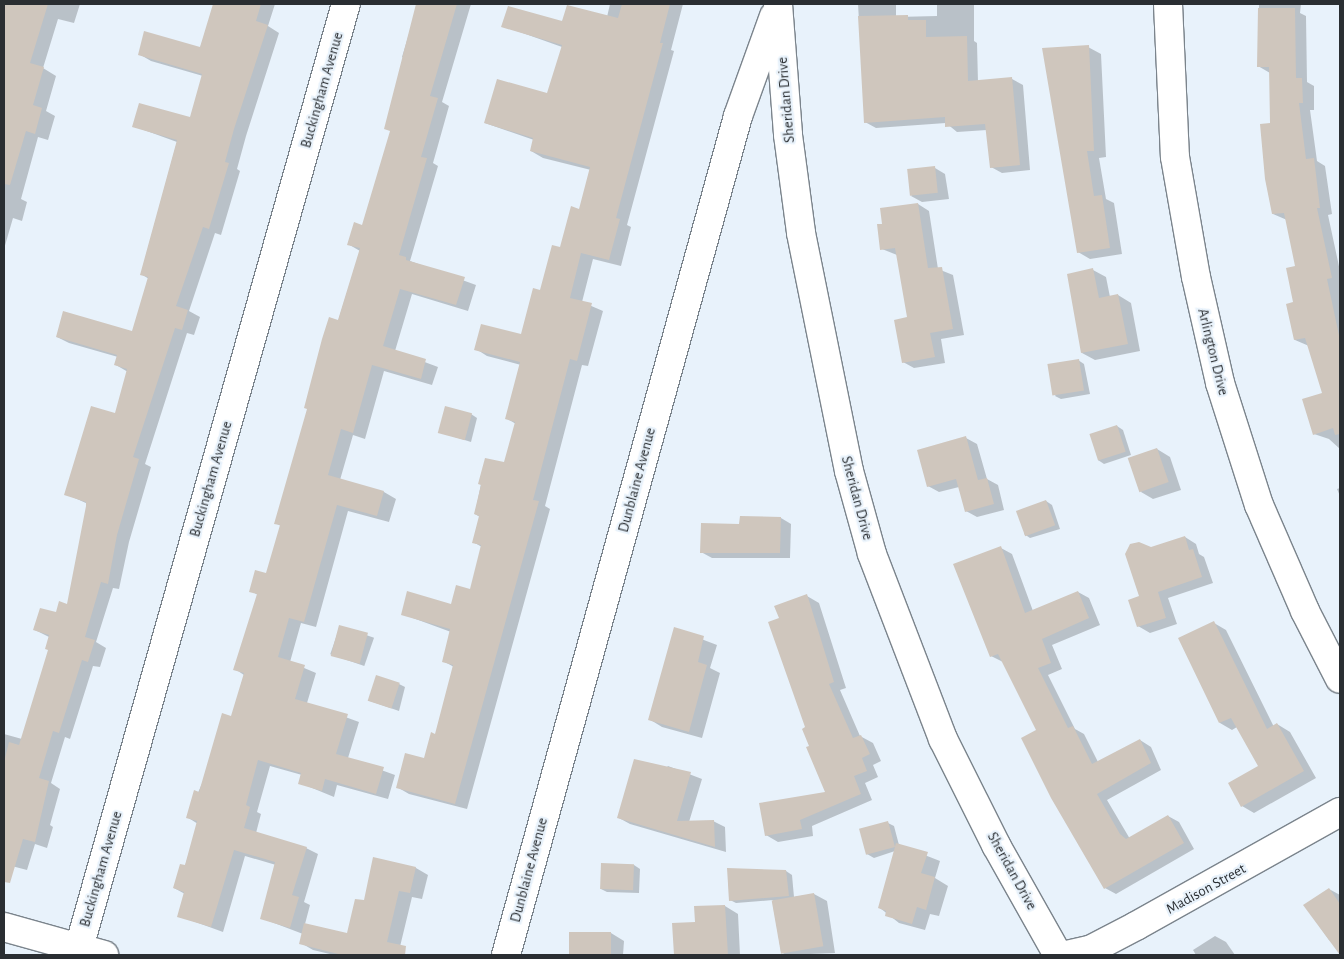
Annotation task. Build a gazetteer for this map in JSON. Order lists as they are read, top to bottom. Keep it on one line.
{"streets":{"street":["Buckingham Avenue","Sheridan Drive","Arlington Drive","Dunblaine Avenue","Madison Street"]},"crossings":[["Sheridan Drive","Dunblaine Avenue"]]}
